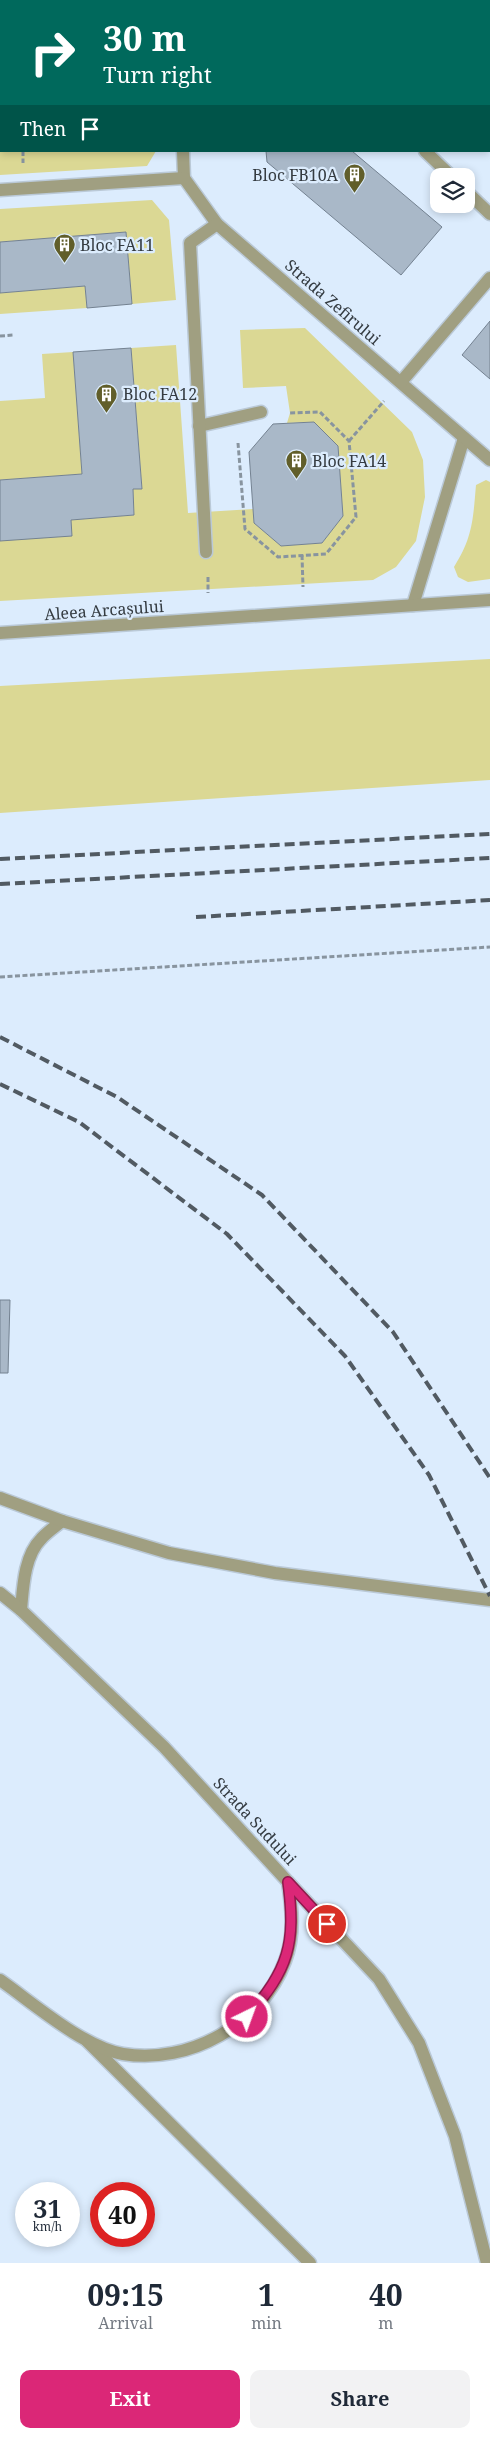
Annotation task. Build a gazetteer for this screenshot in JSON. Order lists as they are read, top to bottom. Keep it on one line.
{"streets":{"street":["Strada Zefirului","Aleea Arcașului","Strada Sudului"]},"places":{"building":["Bloc FB10A","Bloc FA11","Bloc FA12","Bloc FA14"]},"page":{"turn":["30 m","Turn right"],"then":"Then","speed":"31 km/h","limit":"40","eta":["09:15","Arrival","1","min","40","m"],"buttons":["Exit","Share"]}}
